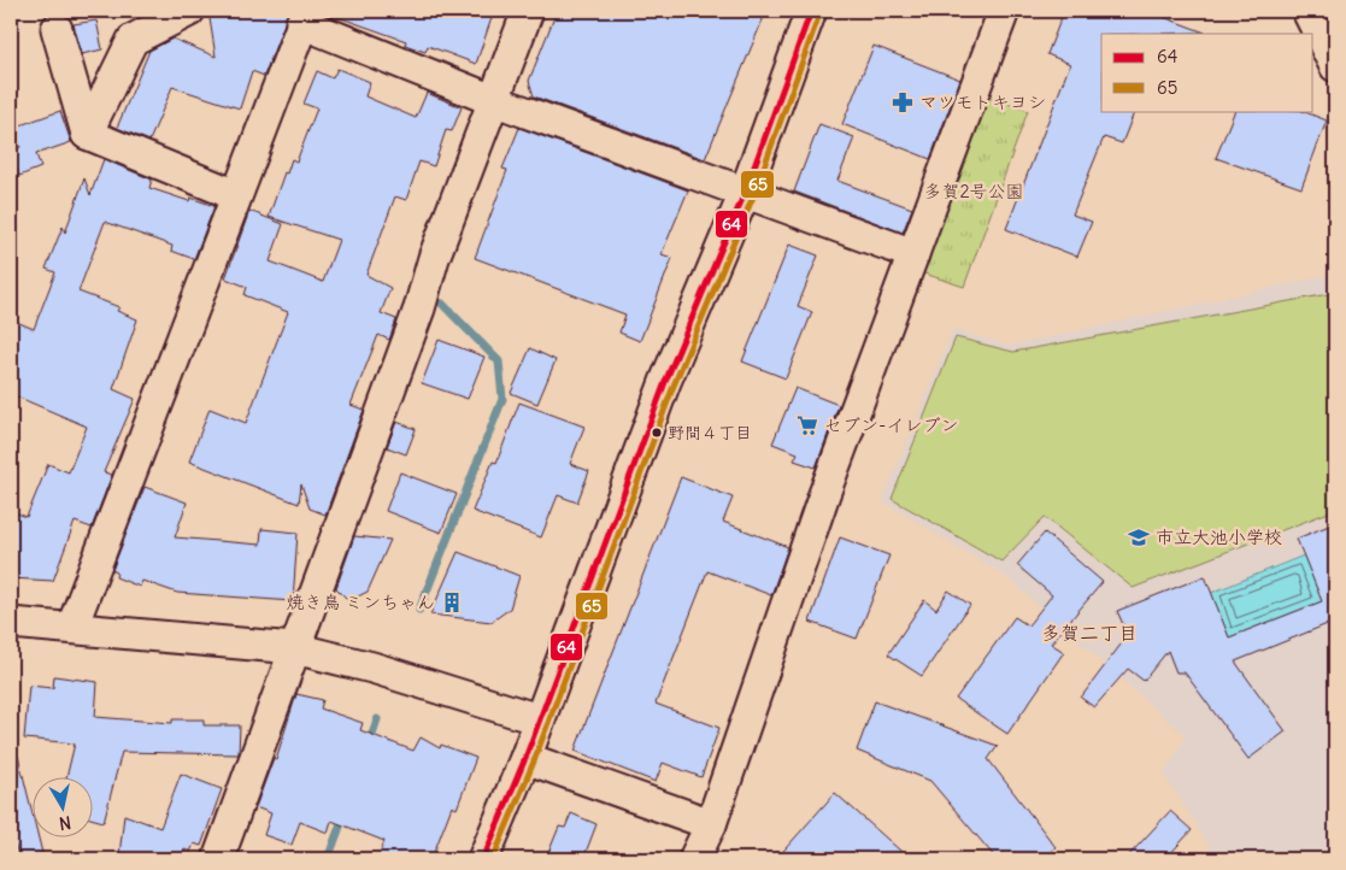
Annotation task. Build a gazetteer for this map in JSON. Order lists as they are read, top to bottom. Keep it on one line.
{"districts":["多賀二丁目"],"parks":["多賀2号公園"],"places":{"pharmacy":["マツモトキヨシ"],"supermarket":["セブン-イレブン"],"other":["野間４丁目"],"school or university":["市立大池小学校"],"building":["焼き鳥 ミンちゃん"]},"lines":["transit line 64","transit line 65"],"legend":["64","65"],"north":"bottom"}
